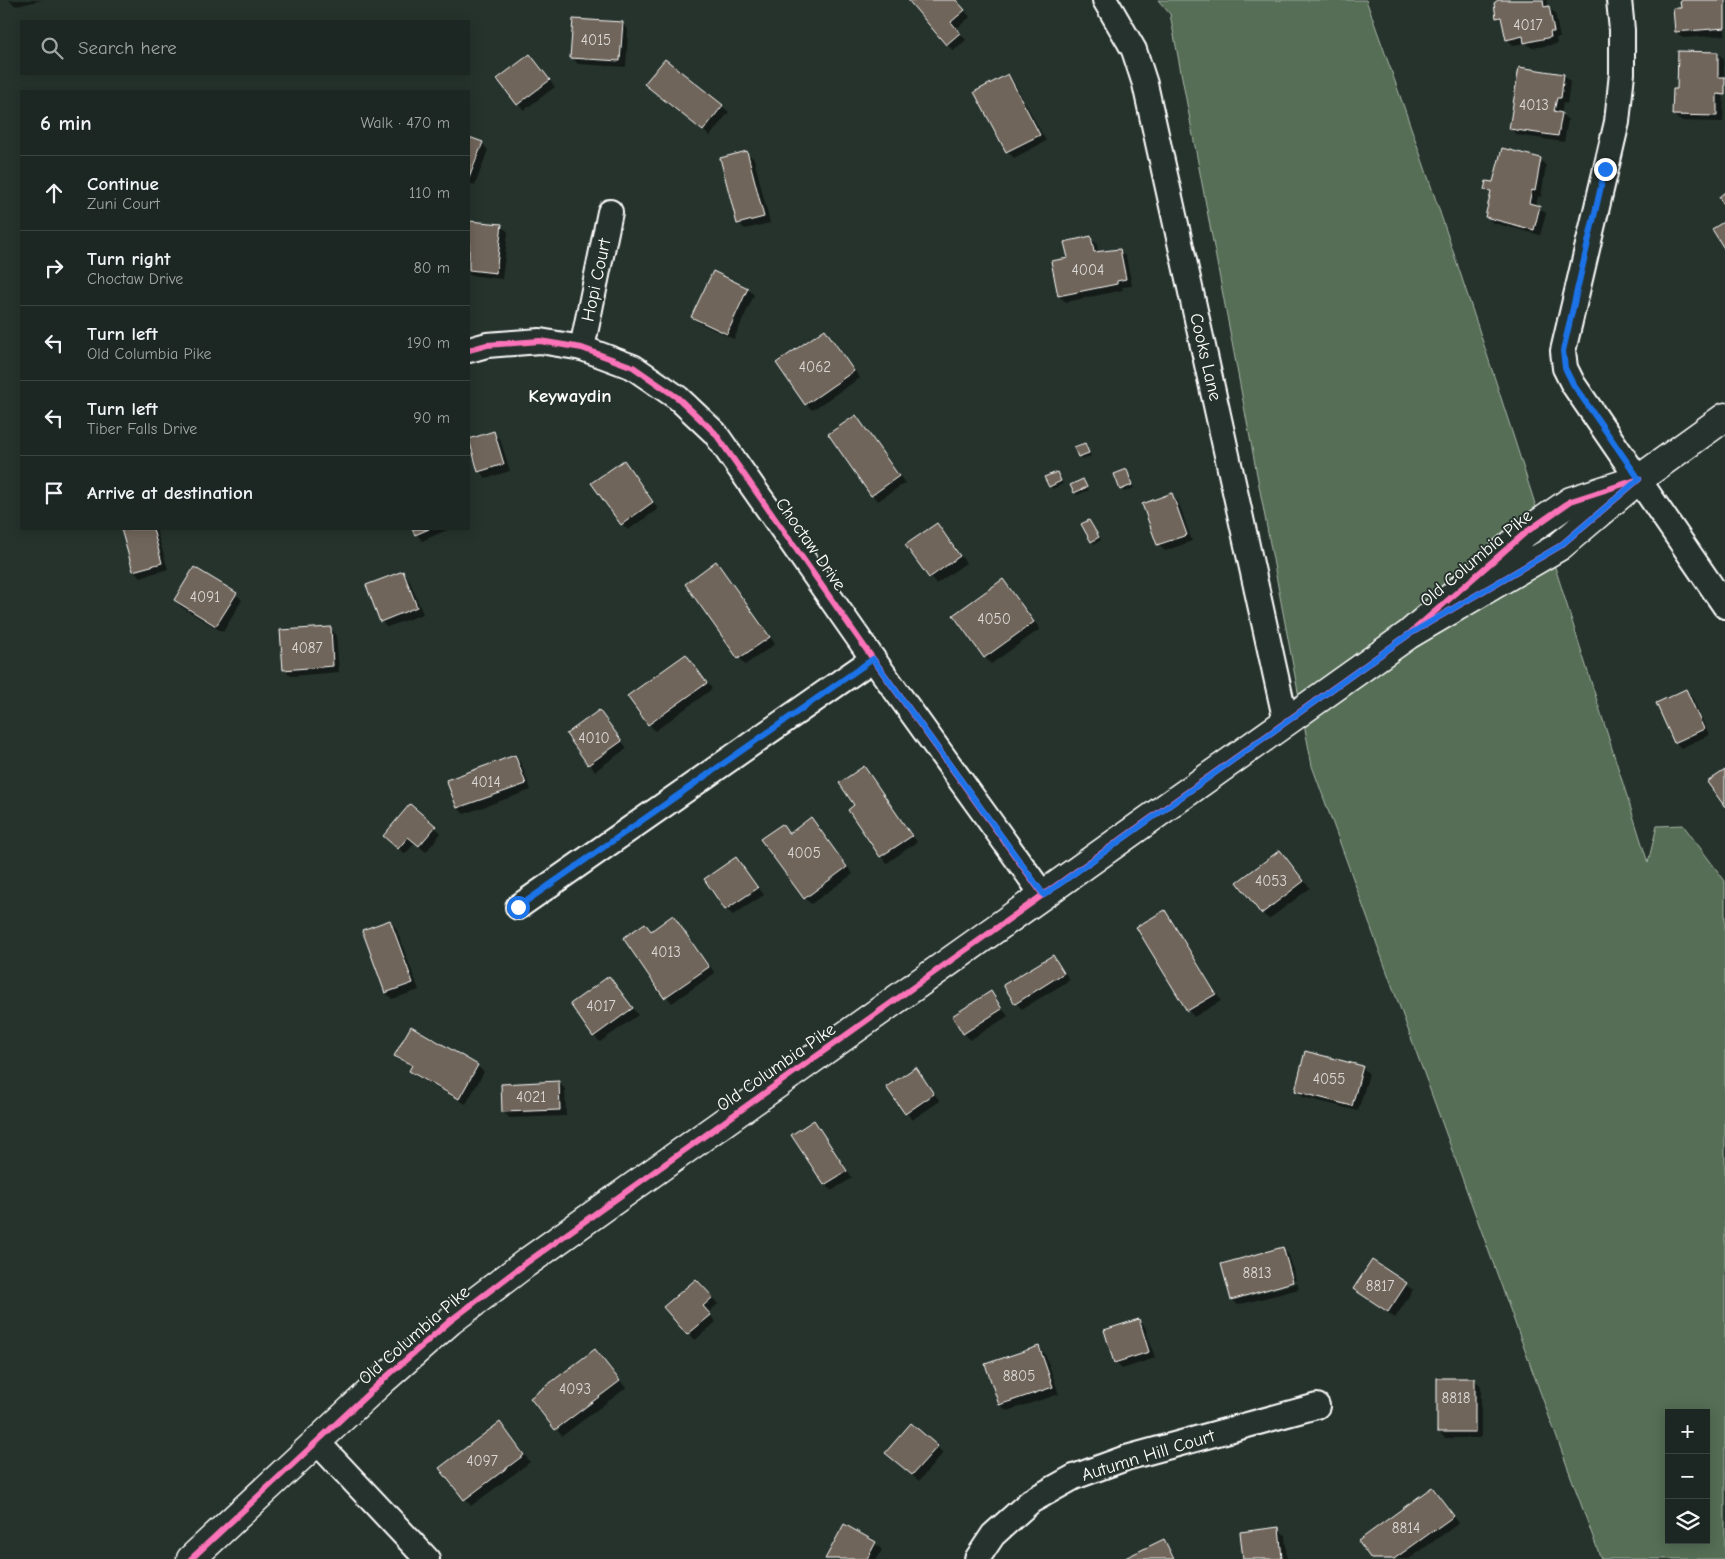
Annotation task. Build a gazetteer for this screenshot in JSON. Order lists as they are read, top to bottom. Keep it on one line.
{"streets":{"street":["Hopi Court","Cooks Lane","Choctaw Drive","Old Columbia Pike","Autumn Hill Court"]},"crossings":[["Hopi Court","Choctaw Drive"],["Cooks Lane","Old Columbia Pike"],["Choctaw Drive","Old Columbia Pike"]],"districts":["Keywaydin"],"house_numbers":["4017","4015","4013","4004","4062","4091","4050","4087","4010","4014","4005","4053","4013","4017","4055","4021","8813","8817","8805","4093","8818","4097","8814"],"page":{"search":"Search here","heading":["6 min","Walk · 470 m"],"list":[["Continue","Zuni Court","110 m"],["Turn right","Choctaw Drive","80 m"],["Turn left","Old Columbia Pike","190 m"],["Turn left","Tiber Falls Drive","90 m"],"Arrive at destination"],"map_buttons":["+","−"]}}
